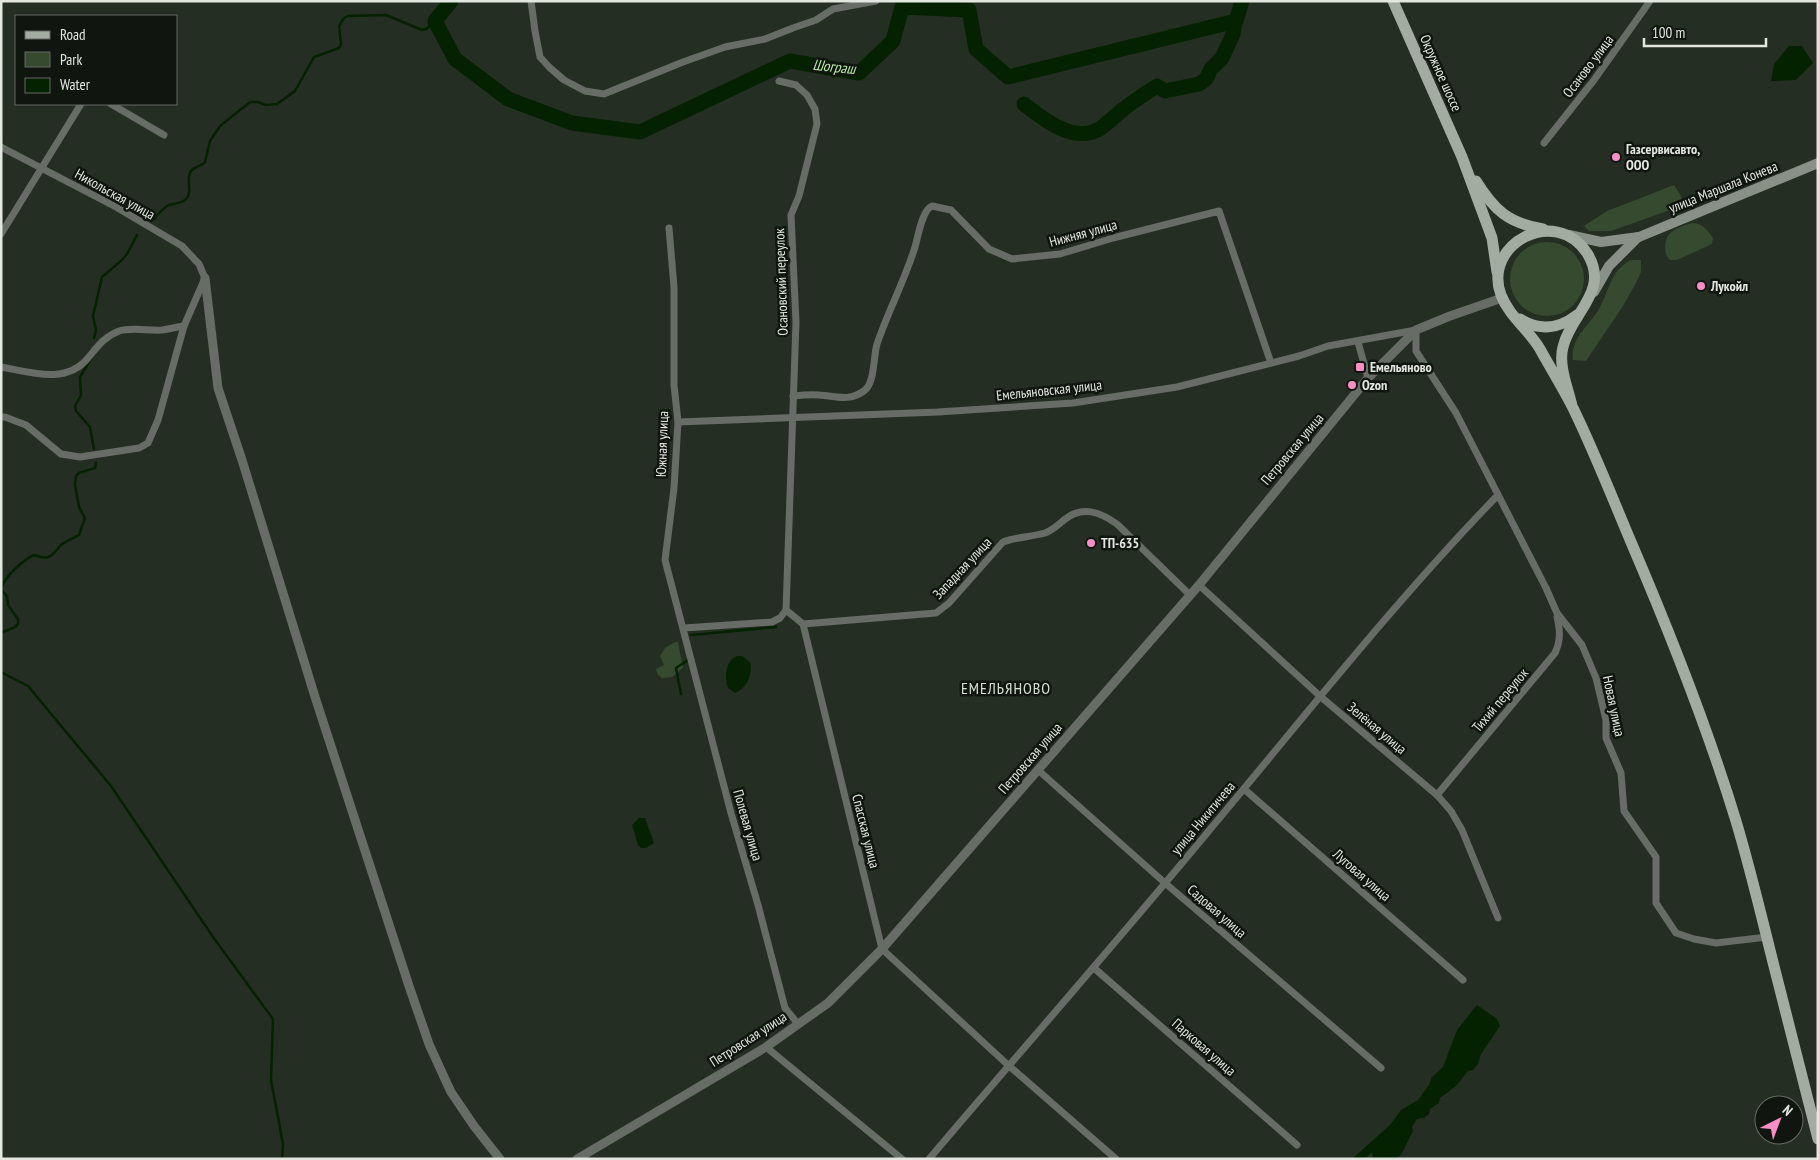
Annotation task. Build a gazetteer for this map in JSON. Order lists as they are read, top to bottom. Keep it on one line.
{"streets":{"main road":["Окружное шоссе","улица Маршала Конева"],"street":["Осаново улица","Никольская улица","Нижняя улица","Осановский переулок","Емельяновская улица","Южная улица","Петровская улица","Западная улица","Тихий переулок","Новая улица","Зелёная улица","улица Никитичева","Полевая улица","Спасская улица","Луговая улица","Садовая улица","Парковая улица"]},"crossings":[["Окружное шоссе","Петровская улица"],["Нижняя улица","Осановский переулок"],["Нижняя улица","Емельяновская улица"],["Осановский переулок","Емельяновская улица"],["Емельяновская улица","Южная улица"],["Емельяновская улица","Петровская улица"],["Емельяновская улица","Новая улица"],["Южная улица","Полевая улица"],["Петровская улица","Западная улица"],["Петровская улица","Новая улица"],["Петровская улица","Зелёная улица"],["Петровская улица","Полевая улица"],["Петровская улица","Спасская улица"],["Петровская улица","Садовая улица"],["Западная улица","Спасская улица"],["Тихий переулок","Новая улица"],["Тихий переулок","Зелёная улица"],["Новая улица","улица Никитичева"],["Зелёная улица","улица Никитичева"],["улица Никитичева","Луговая улица"],["улица Никитичева","Садовая улица"],["улица Никитичева","Парковая улица"]],"districts":["ЕМЕЛЬЯНОВО"],"water":["Шограш"],"places":{"other":["Газсервисавто, ООО","Лукойл","Ozon","ТП-635"],"transit":["Емельяново"]},"legend":["Road","Park","Water"],"scale_bar":"100 m","north":"top right"}
